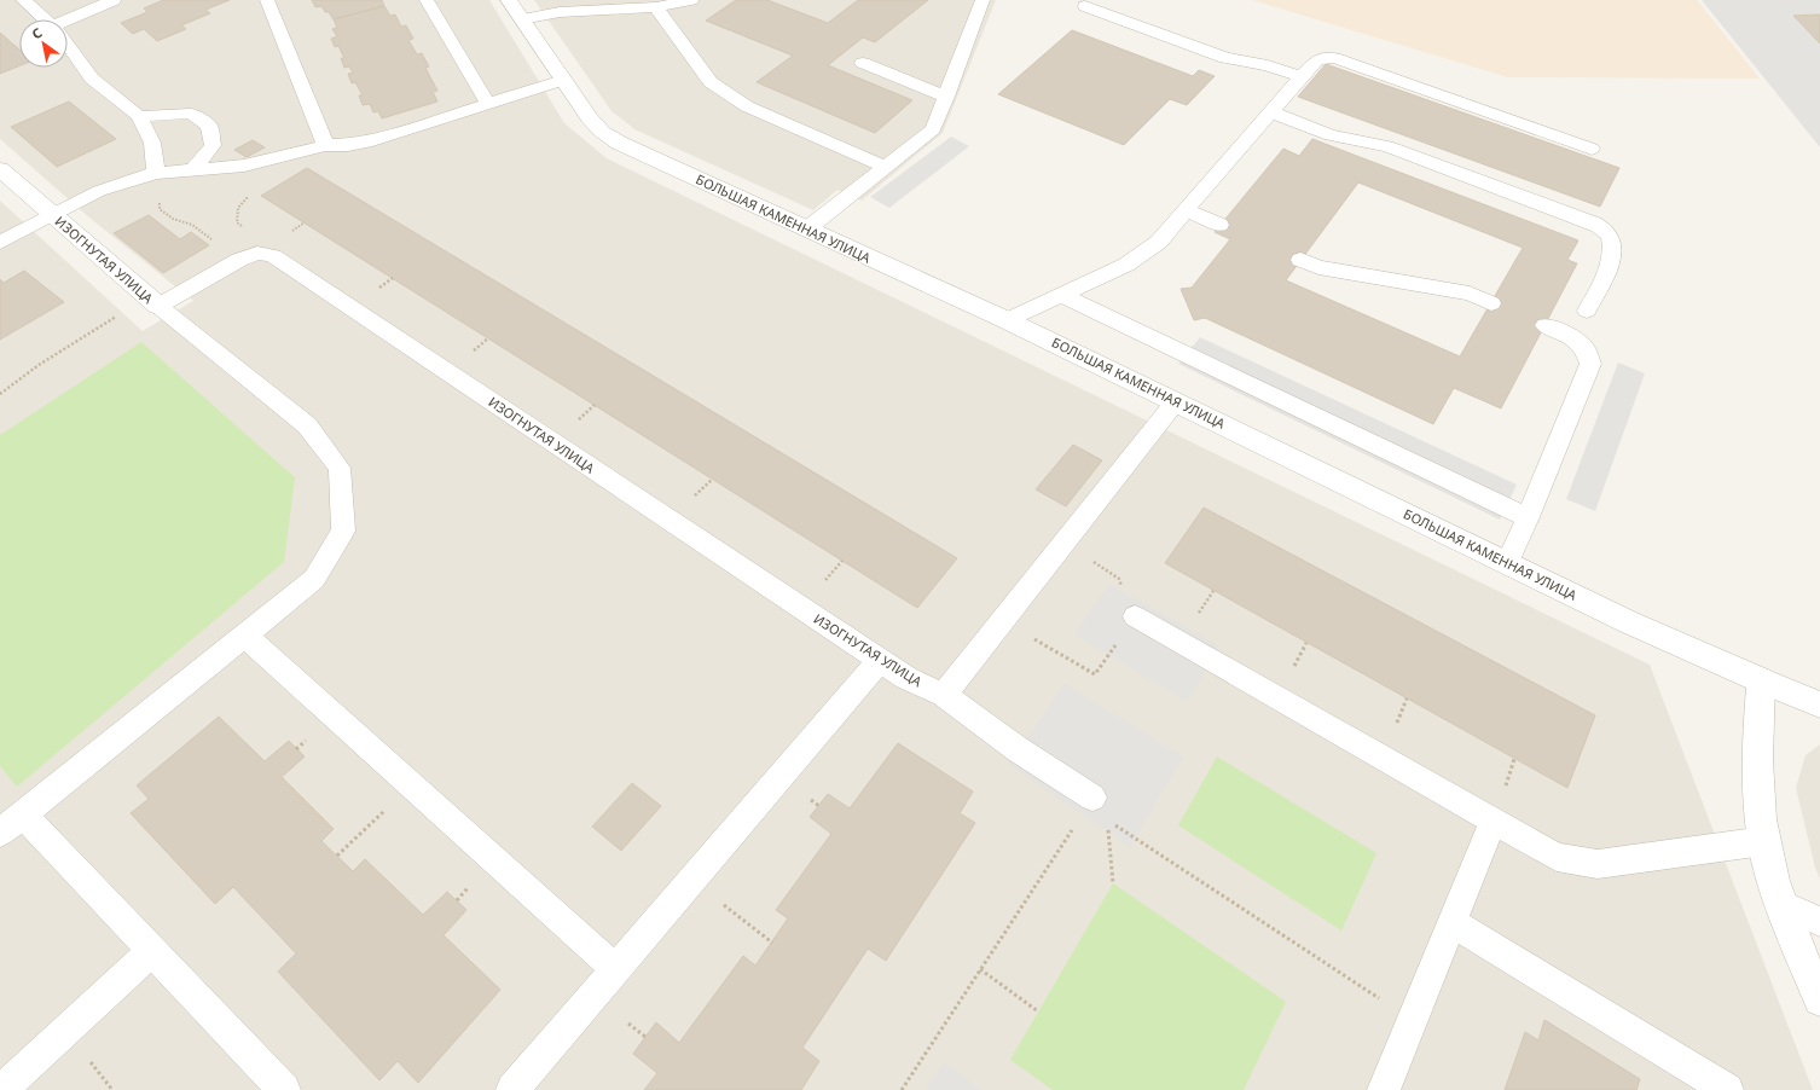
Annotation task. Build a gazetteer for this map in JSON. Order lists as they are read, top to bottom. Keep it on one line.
{"streets":{"street":["БОЛЬШАЯ КАМЕННАЯ УЛИЦА","ИЗОГНУТАЯ УЛИЦА"]},"north":"top left"}
